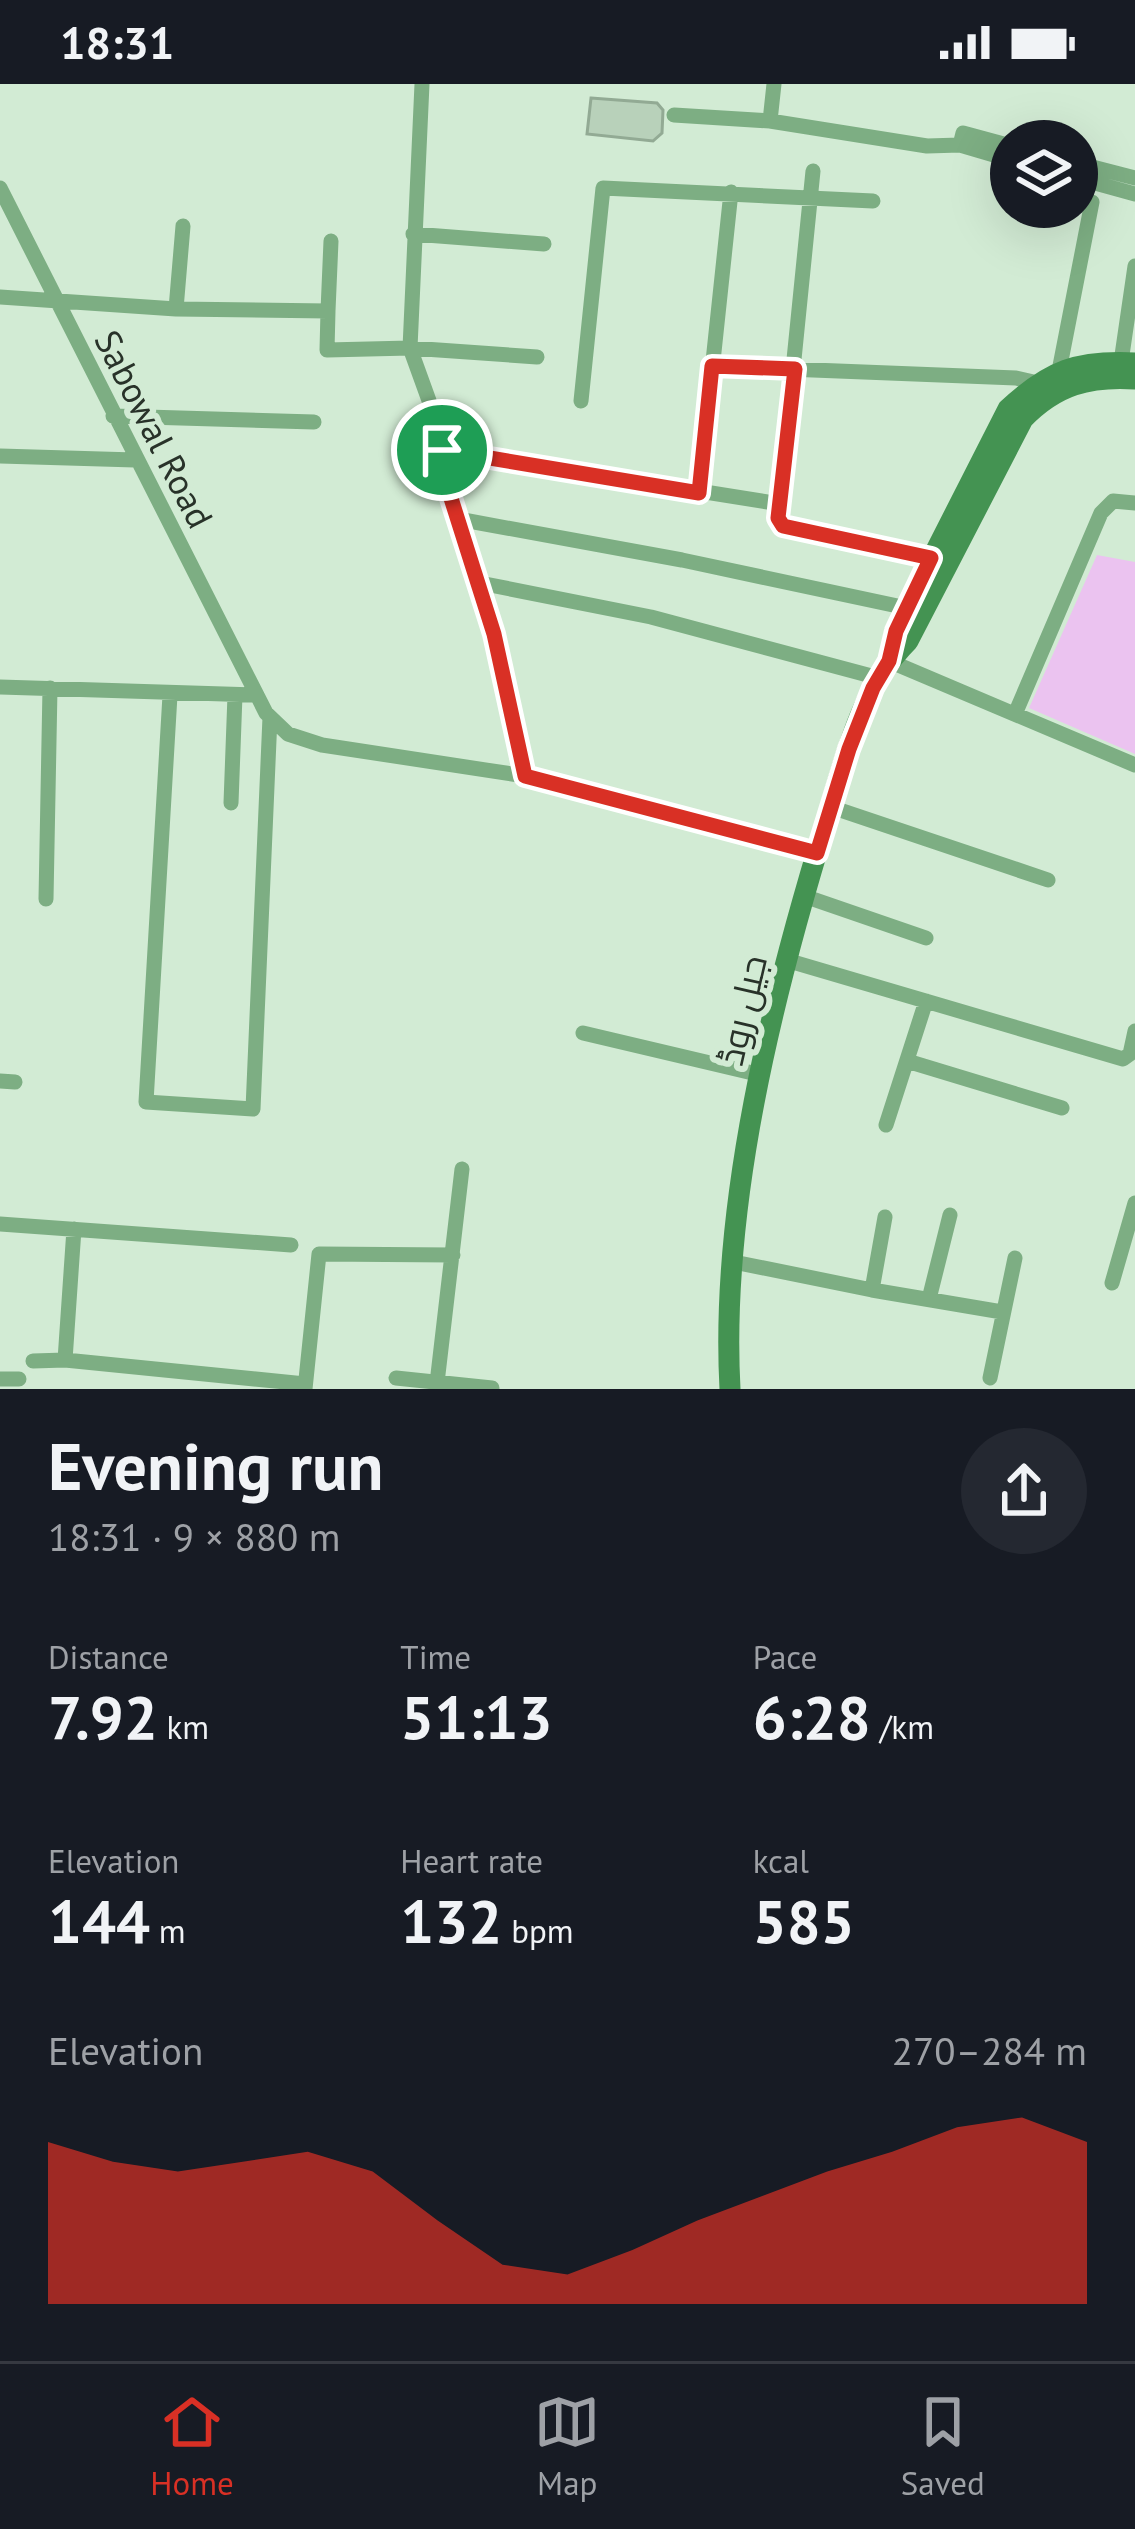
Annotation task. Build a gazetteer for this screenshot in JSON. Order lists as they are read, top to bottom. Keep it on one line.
{"streets":{"main road":["جیل روڈ"],"street":["Sabowal Road"]},"page":{"status":"18:31","heading":["Evening run","18:31 · 9 × 880 m"],"stats":[["Distance","7.92 km"],["Time","51:13"],["Pace","6:28 /km"],["Elevation","144 m"],["Heart rate","132 bpm"],["kcal","585"]],"chart":["Elevation","270–284 m"],"tabs":["Home","Map","Saved"]}}
